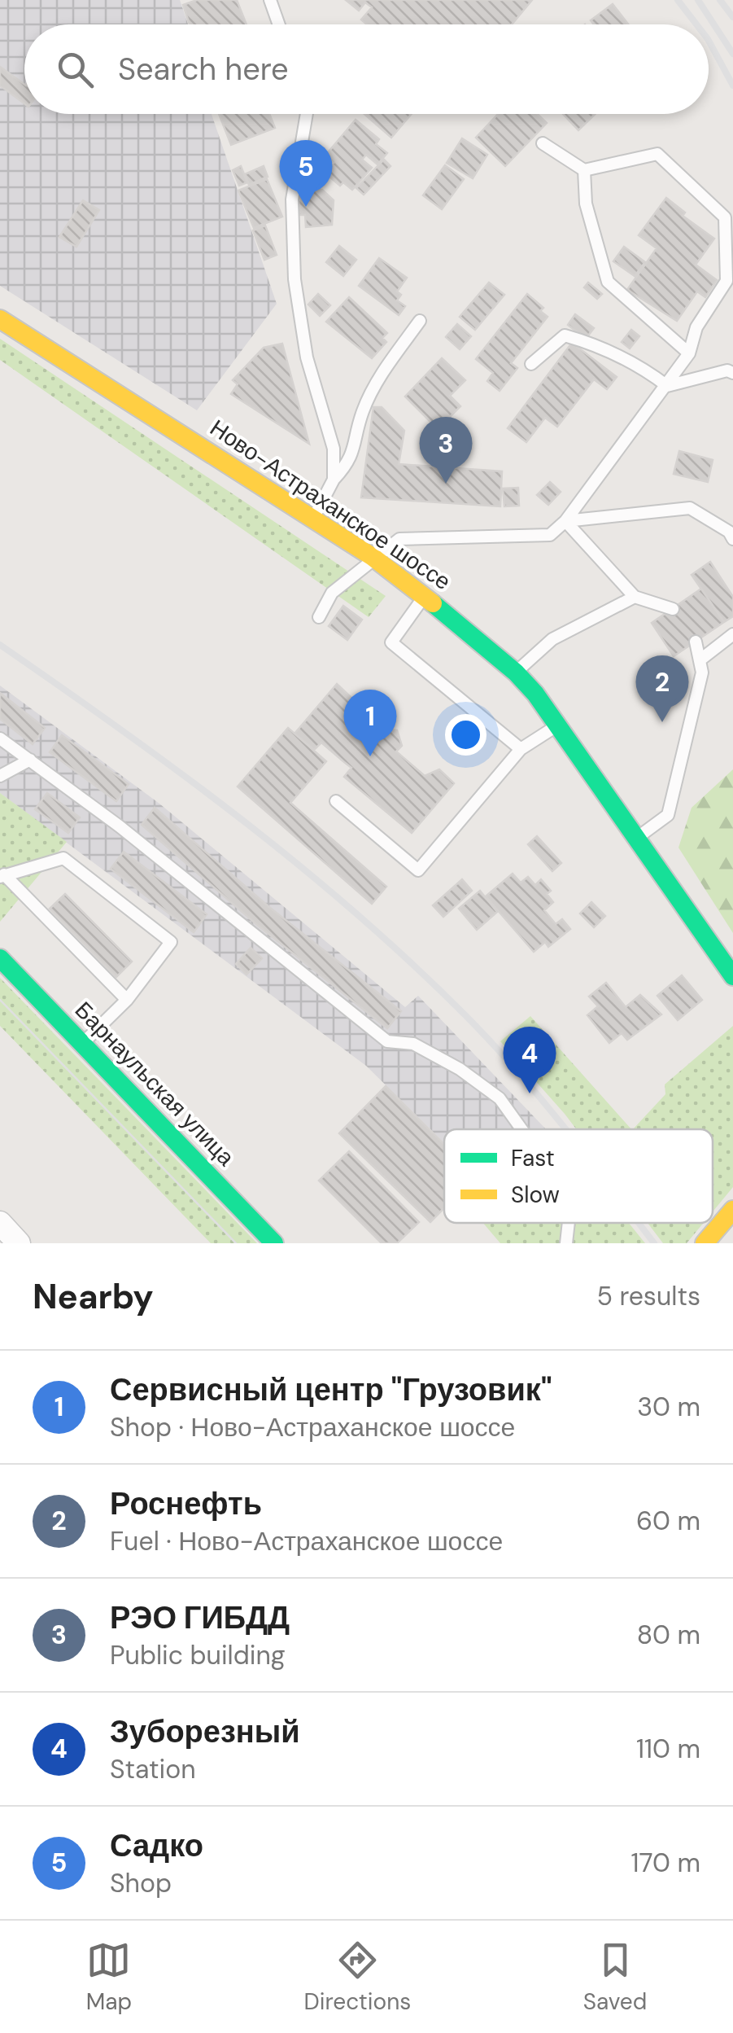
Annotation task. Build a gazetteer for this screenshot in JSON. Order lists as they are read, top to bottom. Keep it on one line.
{"streets":{"main road":["Ново-Астраханское шоссе","Барнаульская улица"]},"legend":["Fast","Slow"],"page":{"search":"Search here","pins":["5","3","2","1","4"],"heading":["Nearby","5 results"],"list":[{"mark":"1","name":"Сервисный центр \"Грузовик\"","note":"Shop · Ново-Астраханское шоссе","value":"30 m"},{"mark":"2","name":"Роснефть","note":"Fuel · Ново-Астраханское шоссе","value":"60 m"},{"mark":"3","name":"РЭО ГИБДД","note":"Public building","value":"80 m"},{"mark":"4","name":"Зуборезный","note":"Station","value":"110 m"},{"mark":"5","name":"Садко","note":"Shop","value":"170 m"}],"nav":["Map","Directions","Saved"]}}
